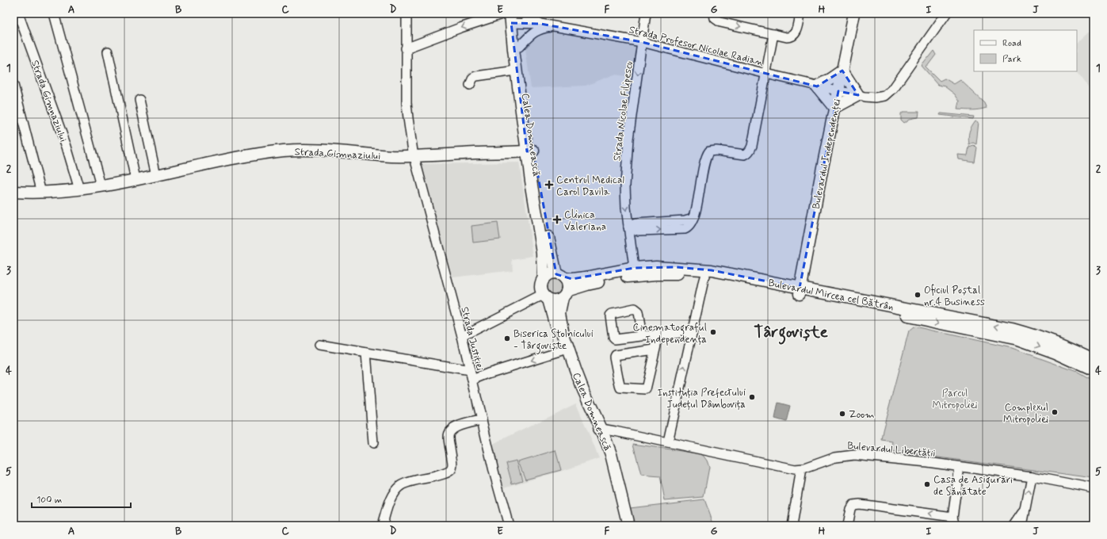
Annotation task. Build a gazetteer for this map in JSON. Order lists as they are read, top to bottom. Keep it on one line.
{"streets":{"main road":["Strada Gimnaziului","Calea Domnească","Bulevardul Independenței","Bulevardul Mircea cel Bătrân"],"street":["Strada Profesor Nicolae Radian","Strada Nicolae Filipescu","Strada Justiției","Bulevardul Libertății"]},"crossings":[["Strada Profesor Nicolae Radian","Strada Nicolae Filipescu"],["Strada Profesor Nicolae Radian","Calea Domnească"],["Strada Profesor Nicolae Radian","Bulevardul Independenței"],["Strada Gimnaziului","Calea Domnească"],["Strada Gimnaziului","Strada Justiției"],["Strada Nicolae Filipescu","Bulevardul Mircea cel Bătrân"],["Calea Domnească","Bulevardul Mircea cel Bătrân"],["Calea Domnească","Bulevardul Libertății"],["Bulevardul Independenței","Bulevardul Mircea cel Bătrân"]],"one_way":["Strada Nicolae Filipescu"],"districts":["Târgoviște"],"parks":["Parcul Mitropoliei"],"places":{"health":["Centrul Medical Carol Davila","Clinica Valeriana"],"other":["Oficiul Poștal nr.4 Business","Cinematograful Independența","Biserica Stolnicului - Târgoviște","Instituția Prefectului Județul Dâmbovița","Complexul Mitropoliei","Zoom","Casa de Asigurări de Sănătate"]},"legend":["Road","Park"],"scale_bar":"100 m","grid":{"columns":["A","B","C","D","E","F","G","H","I","J"],"rows":["1","2","3","4","5"]}}
